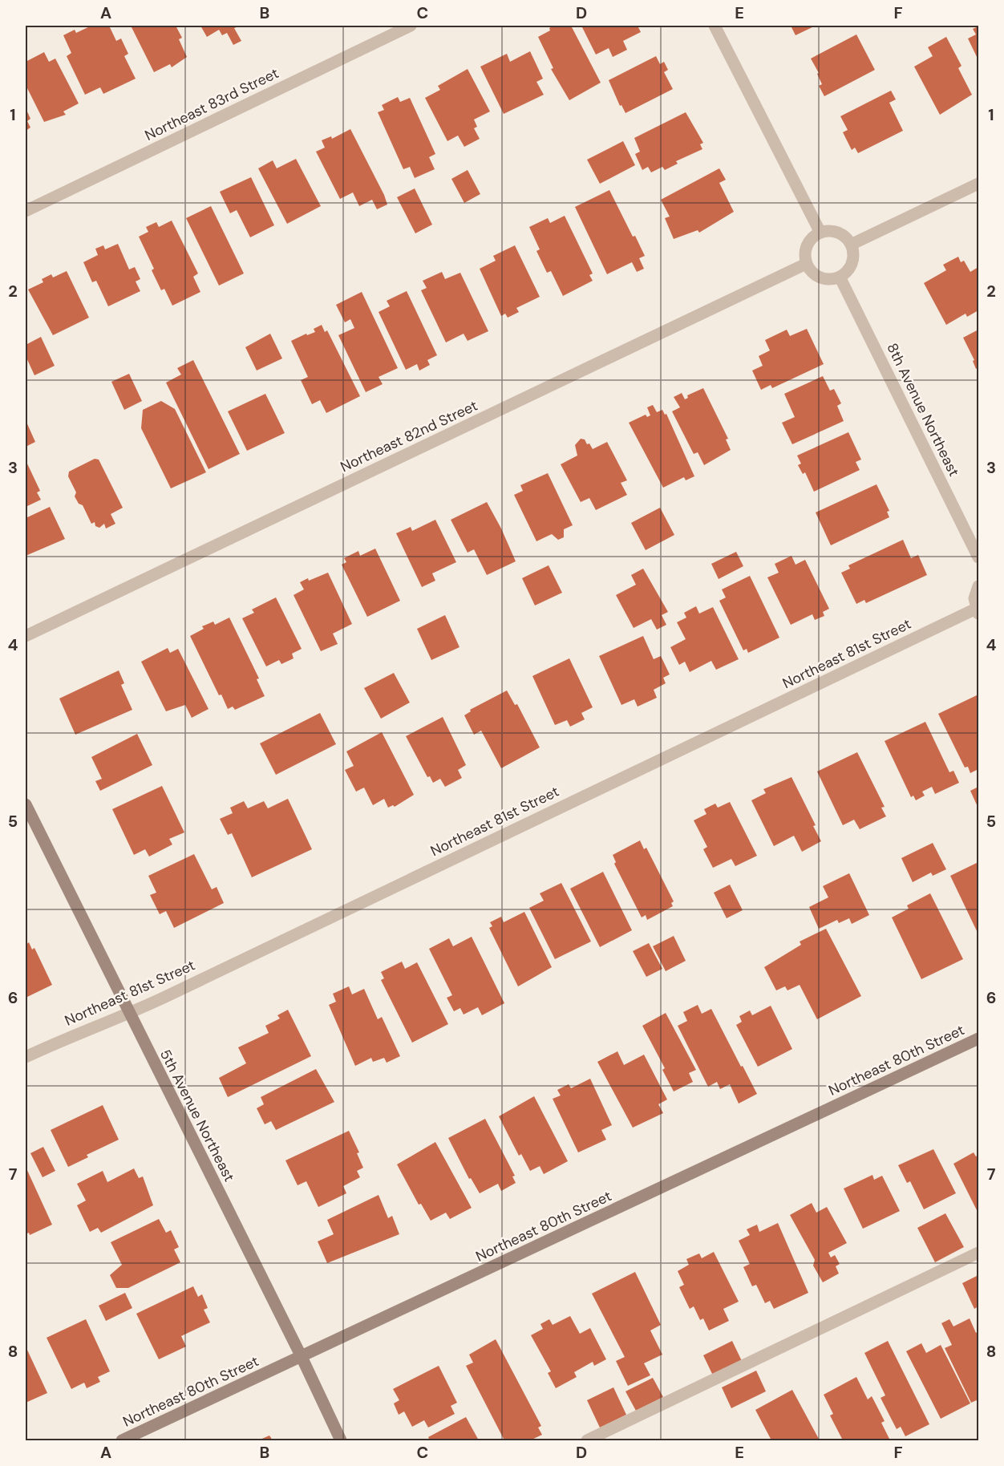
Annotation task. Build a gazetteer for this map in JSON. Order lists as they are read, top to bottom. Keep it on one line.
{"streets":{"street":["Northeast 83rd Street","8th Avenue Northeast","Northeast 82nd Street","Northeast 81st Street","Northeast 80th Street","5th Avenue Northeast"]},"crossings":[["8th Avenue Northeast","Northeast 82nd Street"],["Northeast 81st Street","5th Avenue Northeast"],["Northeast 80th Street","5th Avenue Northeast"]],"grid":{"columns":["A","B","C","D","E","F"],"rows":["1","2","3","4","5","6","7","8"]}}
